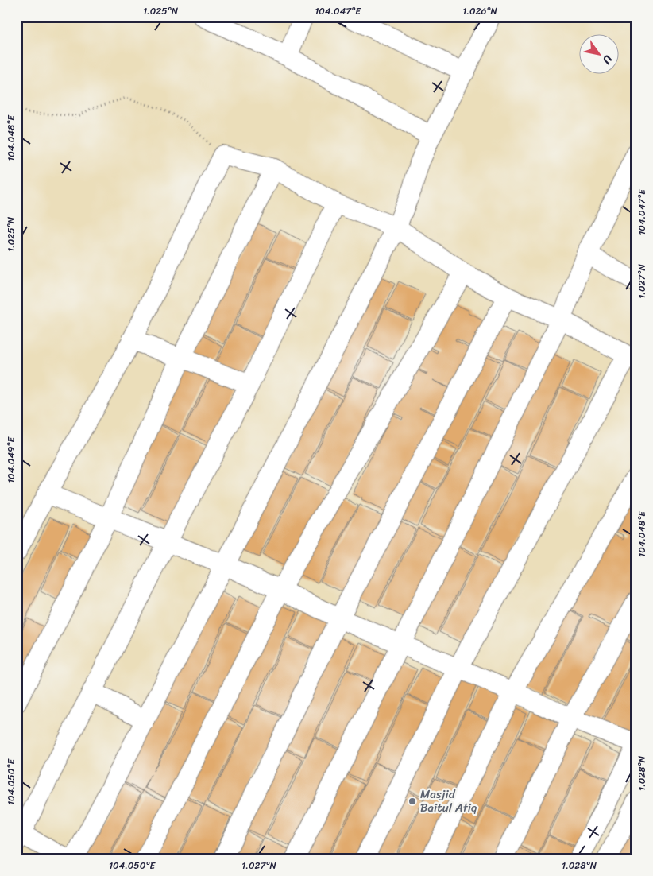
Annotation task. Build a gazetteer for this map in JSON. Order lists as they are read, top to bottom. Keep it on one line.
{"places":["Masjid Baitul Atiq"],"north":"bottom right","coordinates":["1.025°N","104.047°E","1.026°N","104.048°E","1.027°N","104.049°E","1.028°N","104.050°E"]}
